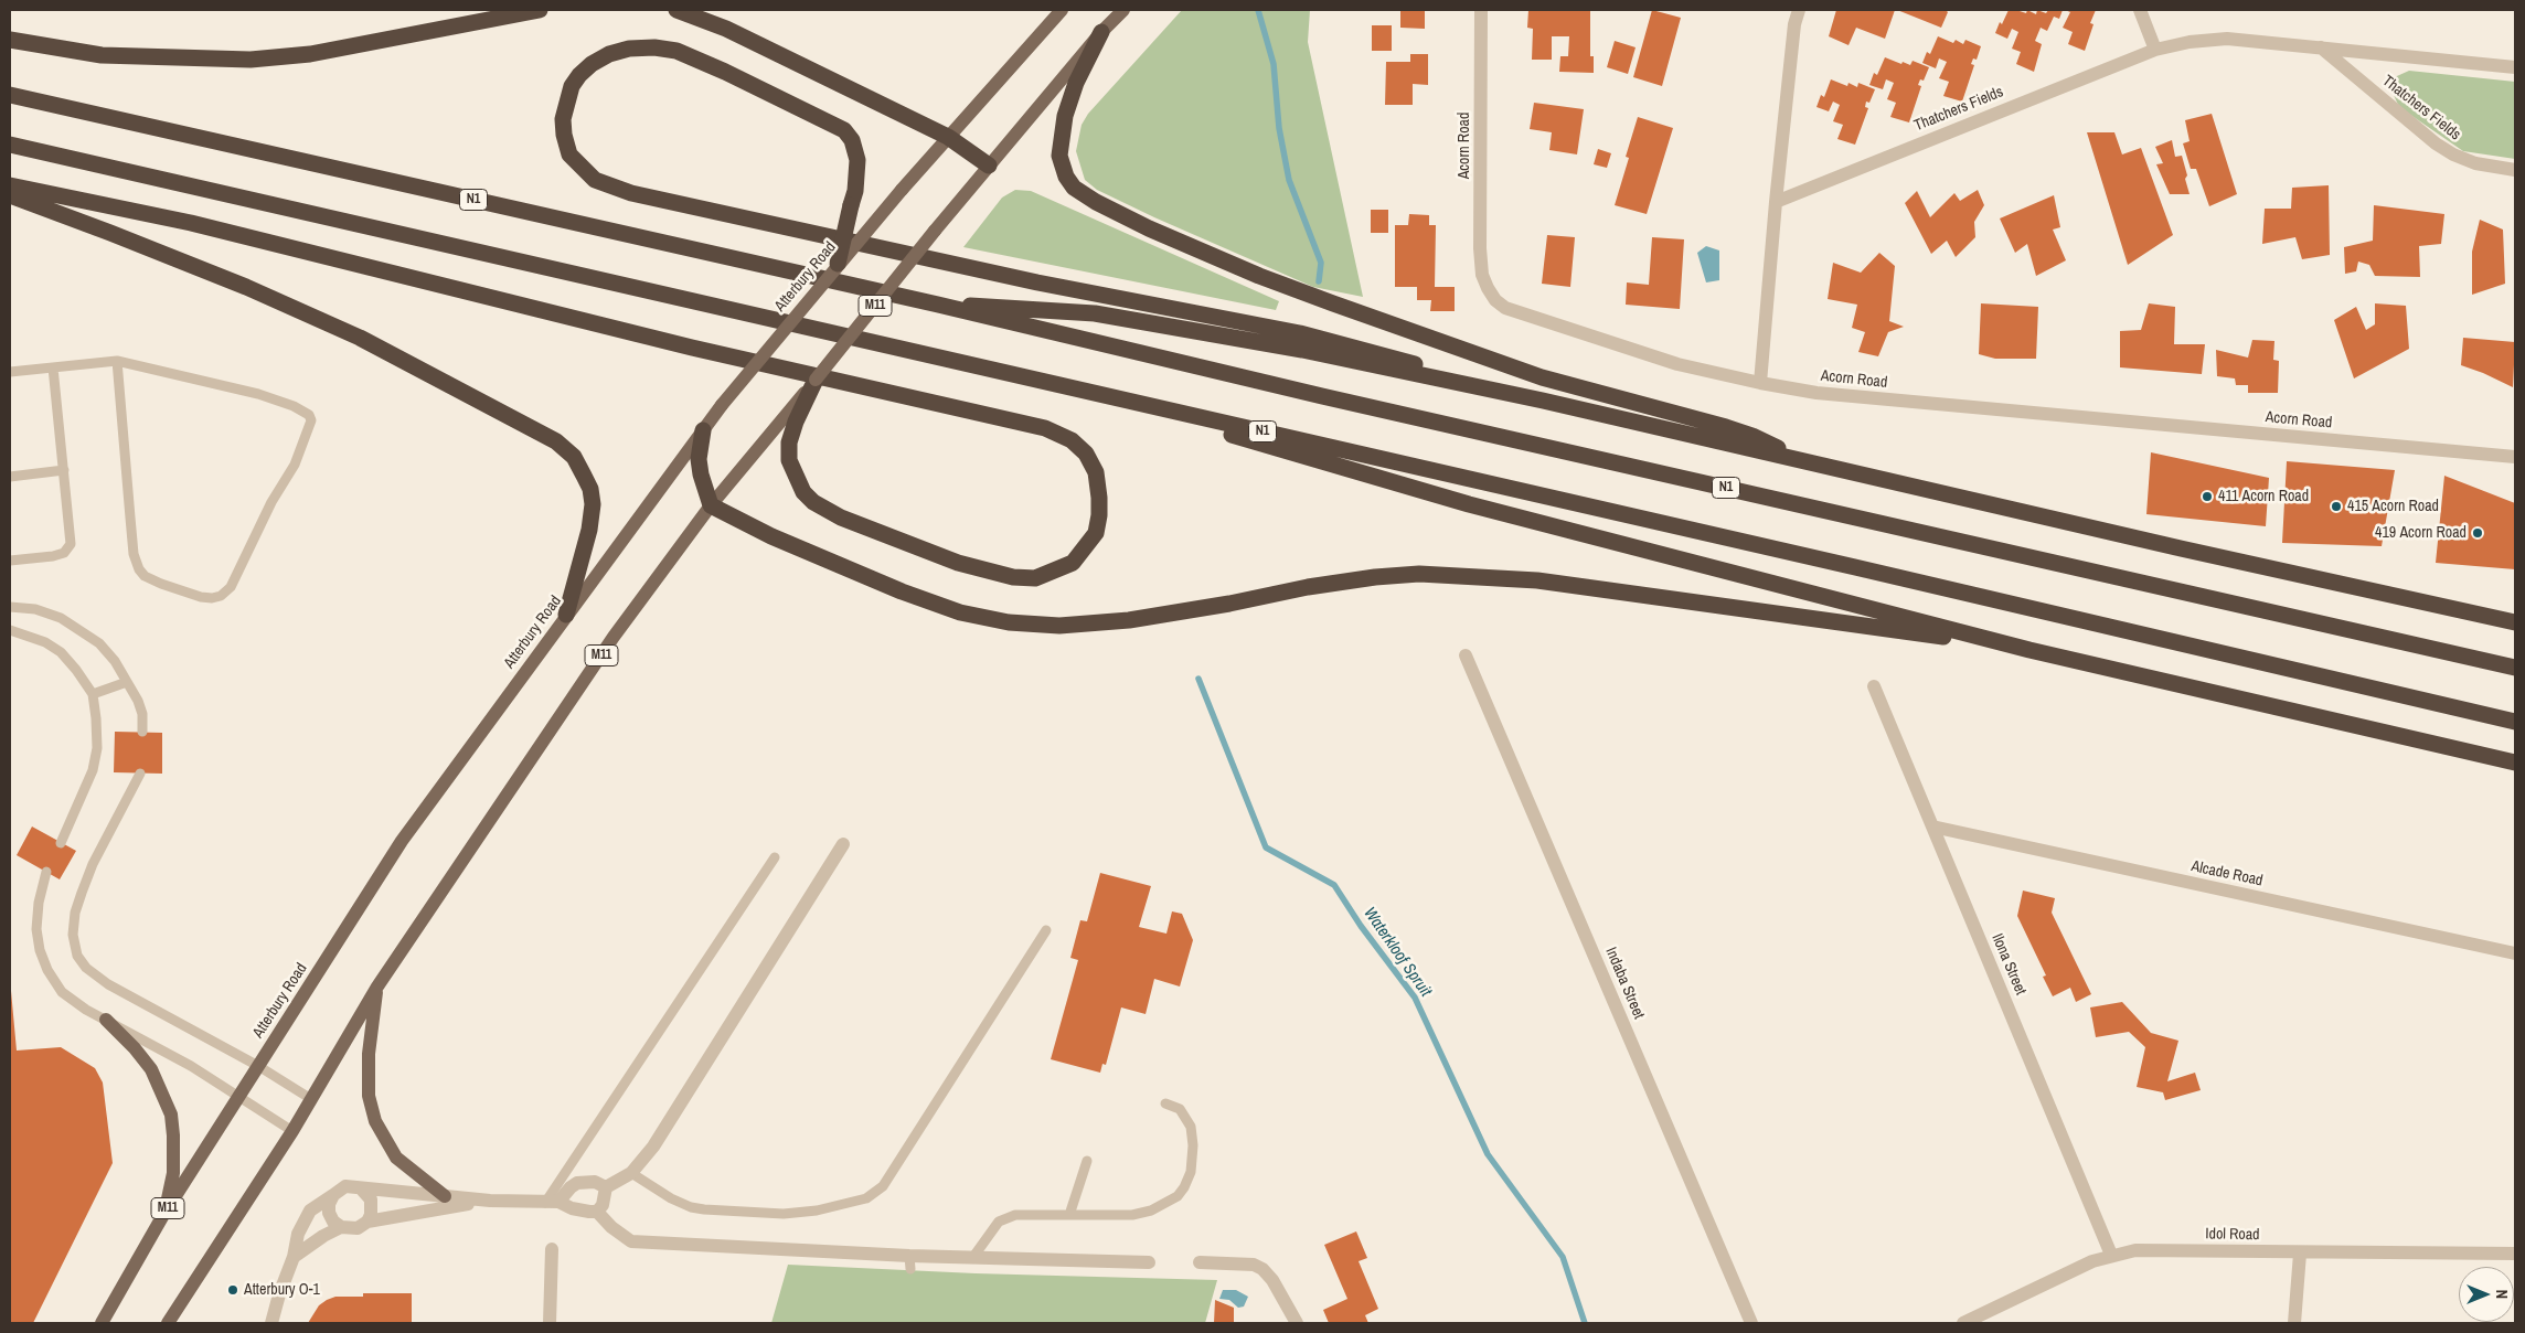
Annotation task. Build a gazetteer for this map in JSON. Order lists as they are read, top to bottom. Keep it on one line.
{"streets":{"highway":["N1"],"main road":["Atterbury Road","M11"],"street":["Thatchers Fields","Acorn Road","Alcade Road","Ilona Street","Indaba Street","Idol Road"]},"crossings":[["Alcade Road","Ilona Street"],["Ilona Street","Idol Road"]],"water":["Waterkloof Spruit"],"places":["411 Acorn Road","415 Acorn Road","419 Acorn Road","Atterbury O-1"],"north":"right"}
